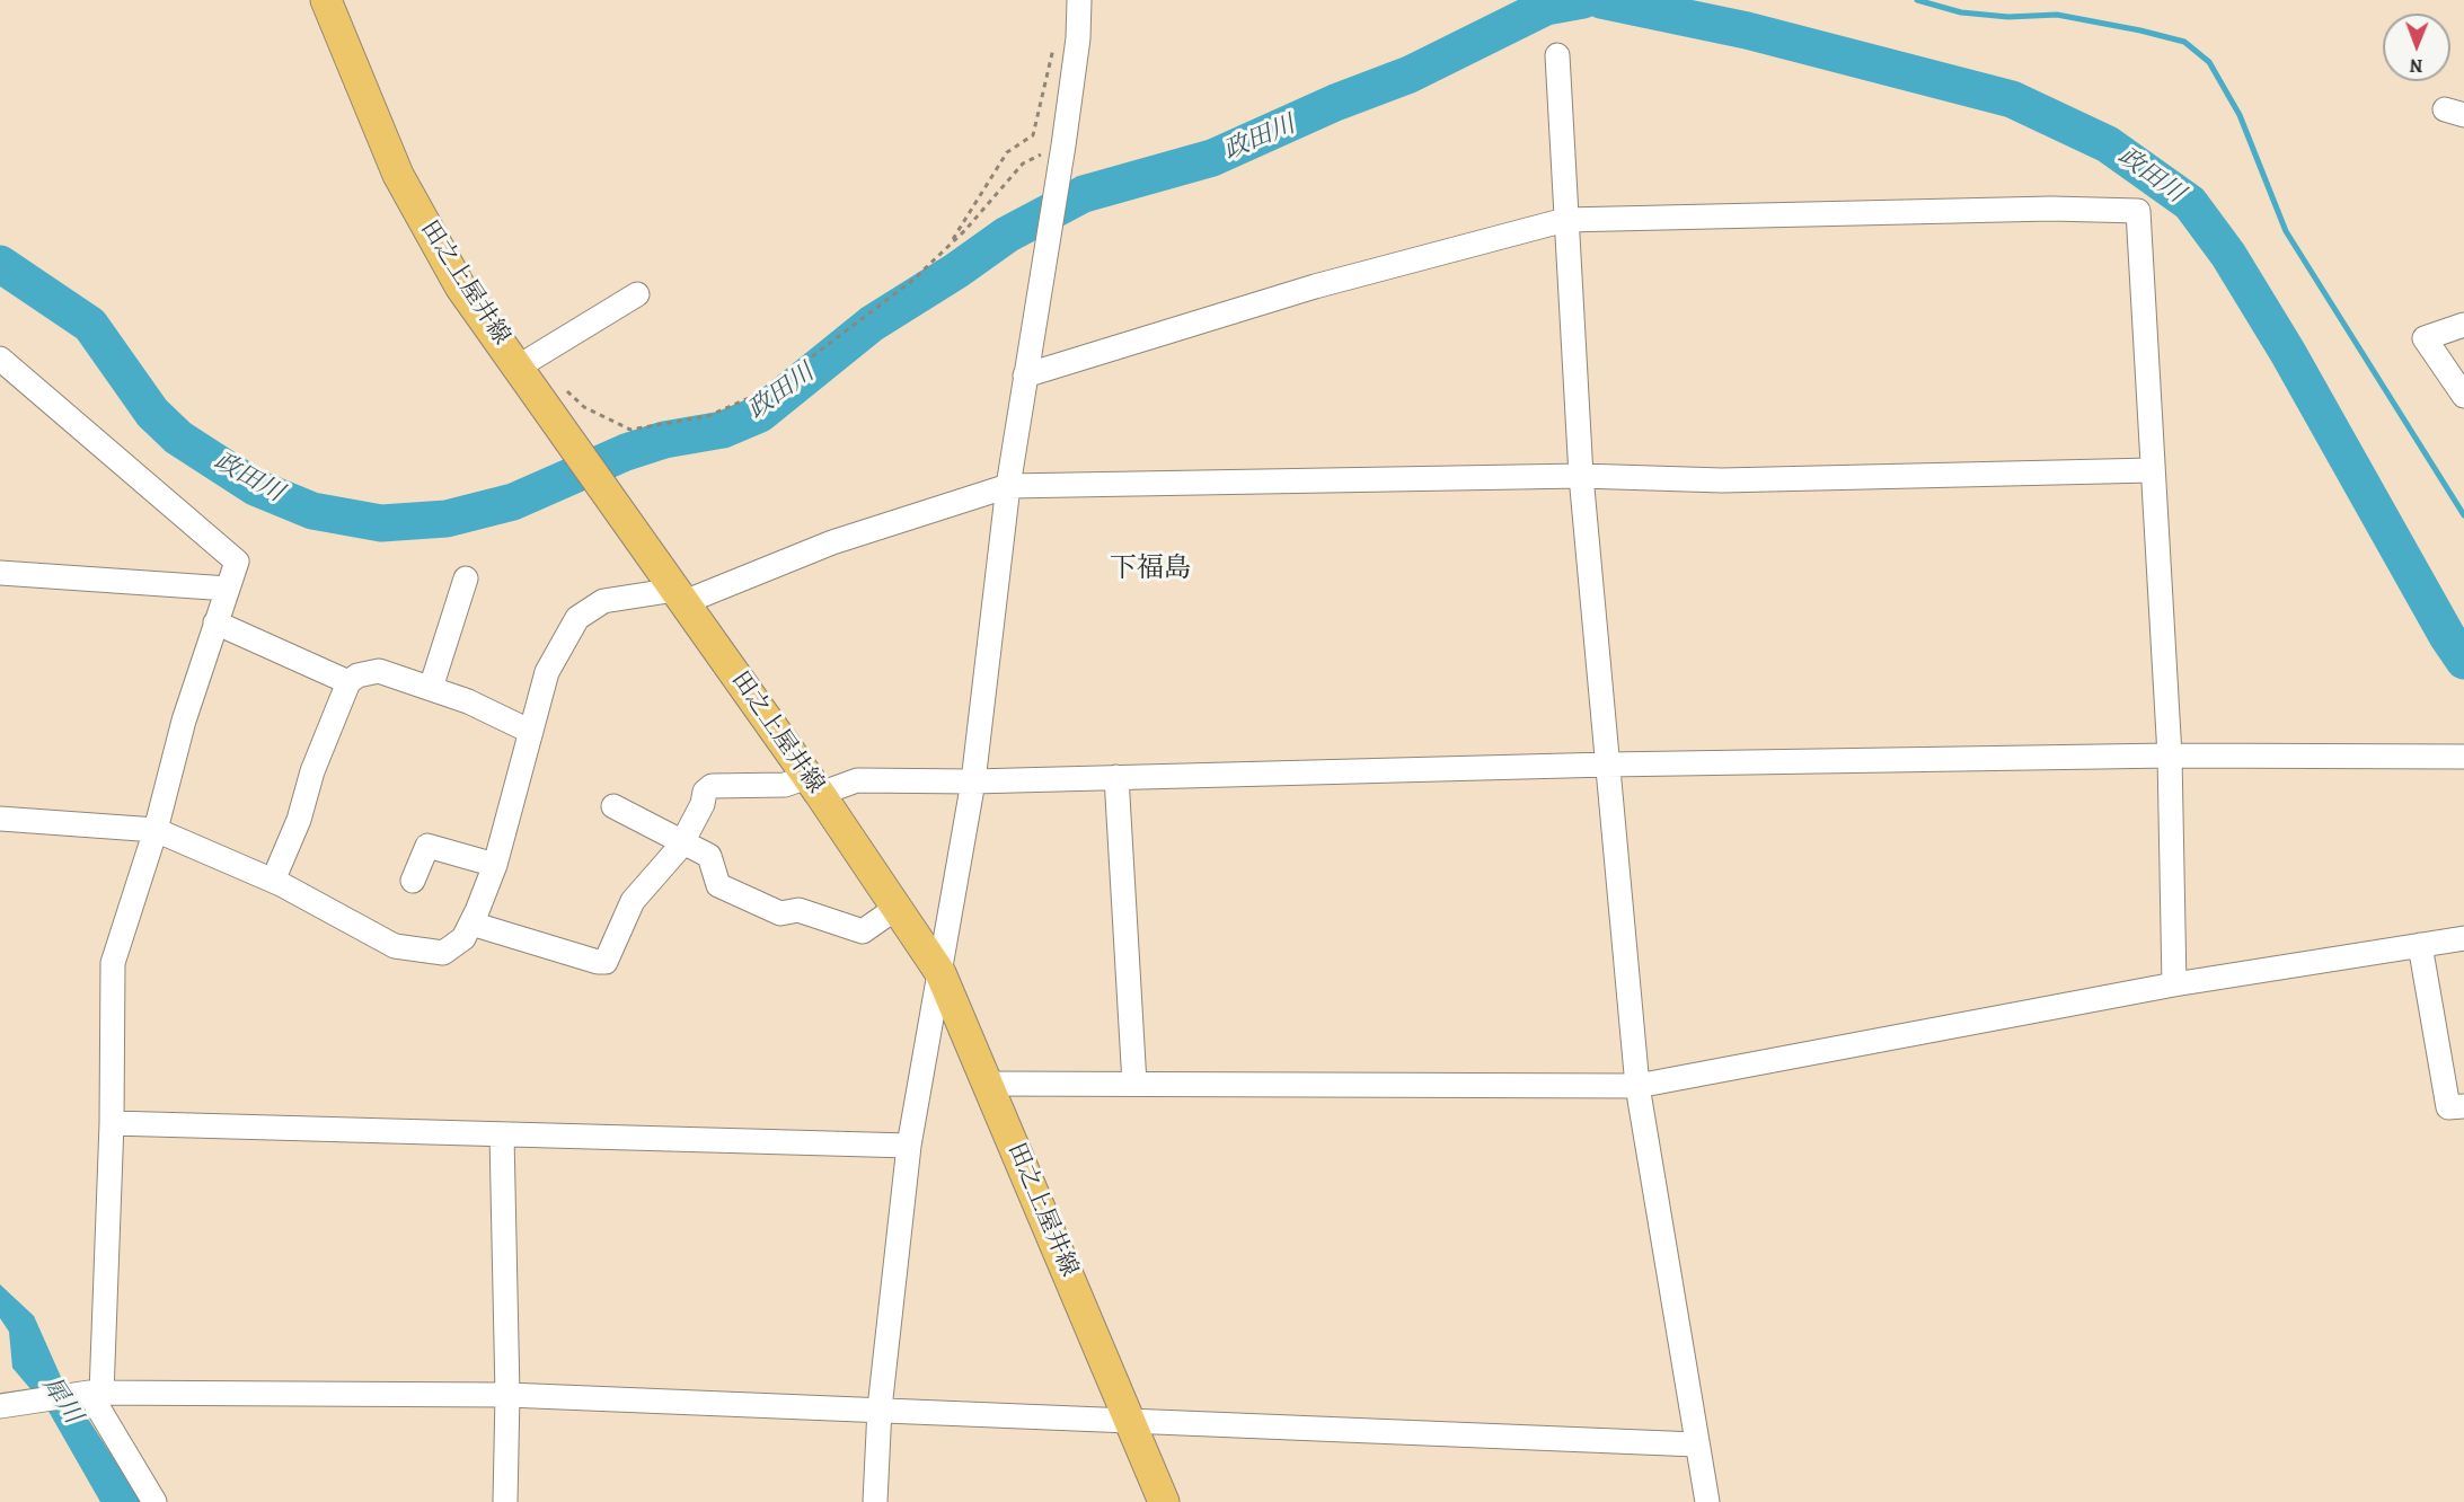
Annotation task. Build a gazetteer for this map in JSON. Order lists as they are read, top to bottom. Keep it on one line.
{"streets":{"main road":["田之上屋井線"]},"districts":["下福島"],"water":["政田川","犀川"],"north":"bottom"}
